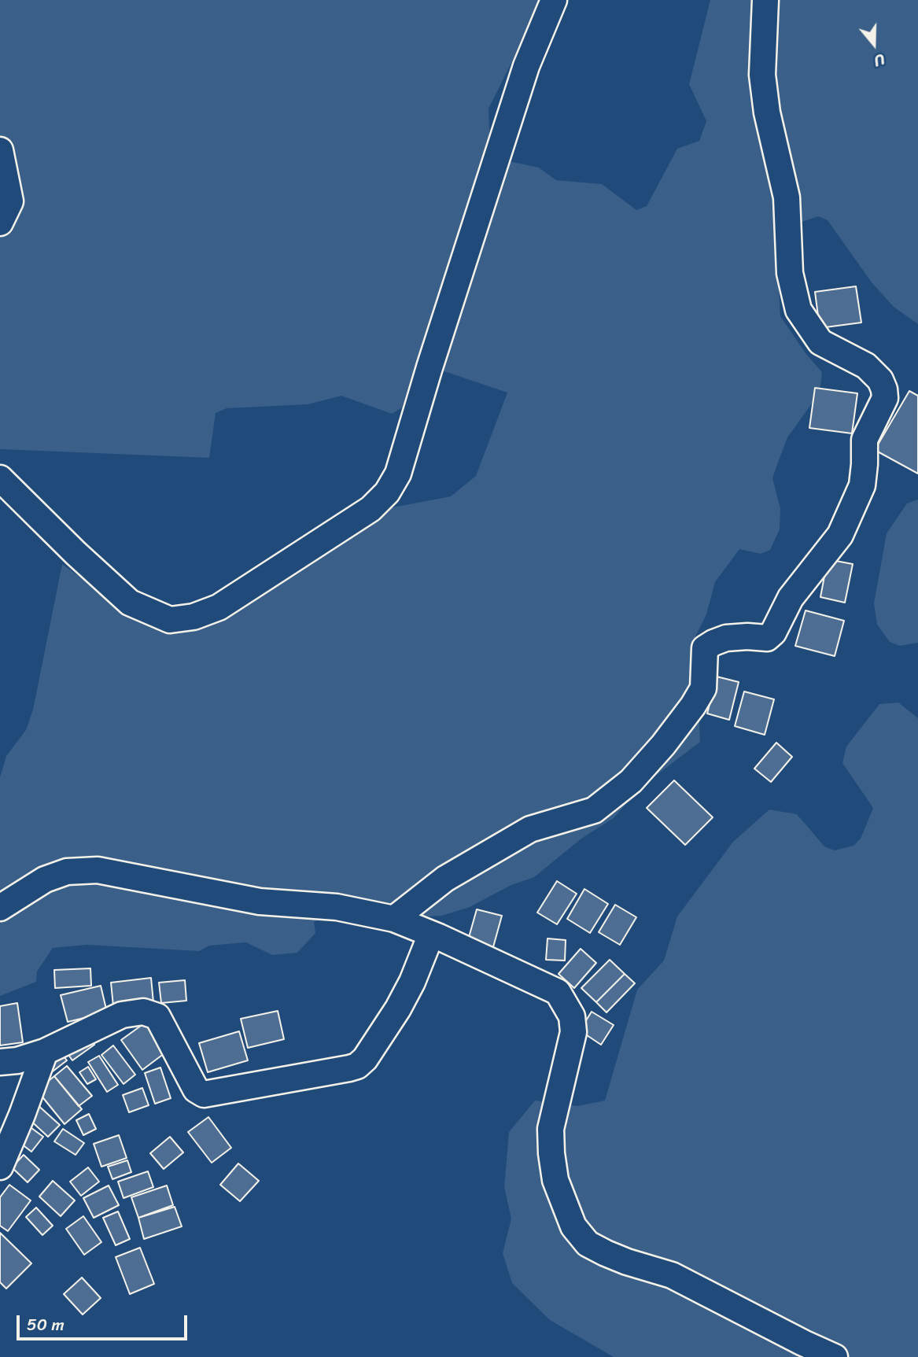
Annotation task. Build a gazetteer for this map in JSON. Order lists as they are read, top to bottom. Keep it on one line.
{"scale_bar":"50 m","north":"bottom"}
